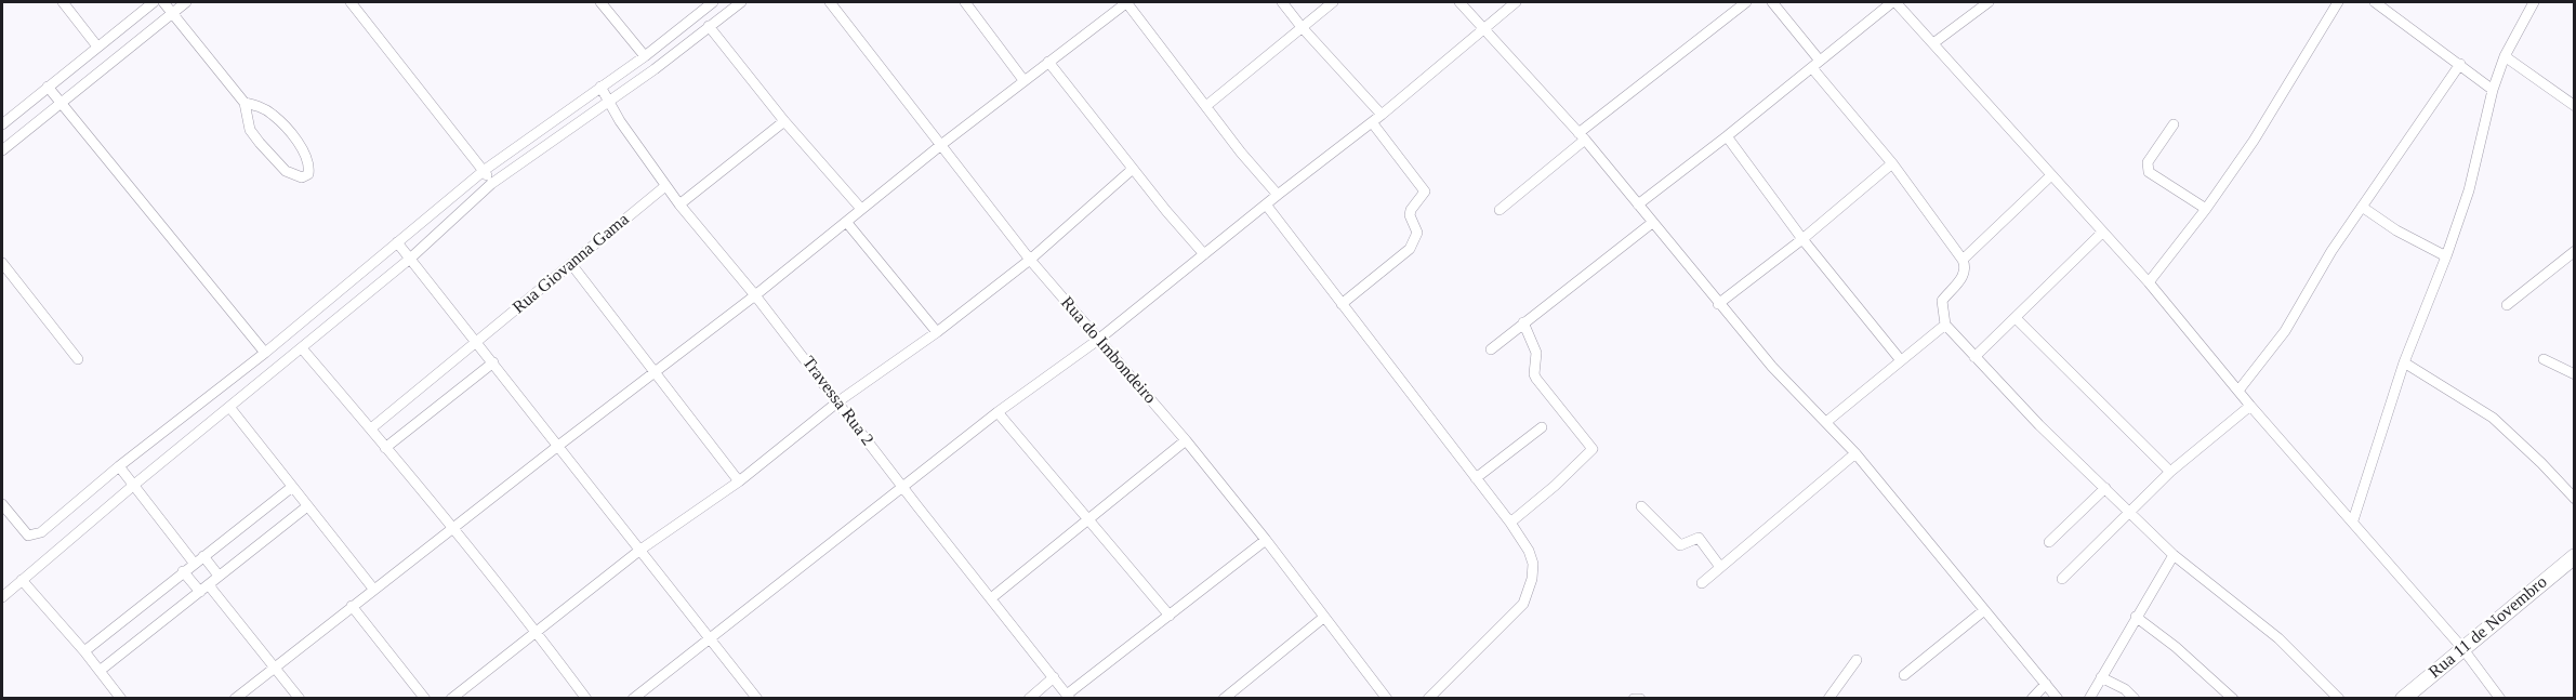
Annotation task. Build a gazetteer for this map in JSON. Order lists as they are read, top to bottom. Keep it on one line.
{"streets":{"main road":["Rua 11 de Novembro"],"street":["Rua Giovanna Gama","Rua do Imbondeiro","Travessa Rua 2"]},"crossings":[["Rua Giovanna Gama","Travessa Rua 2"]]}
